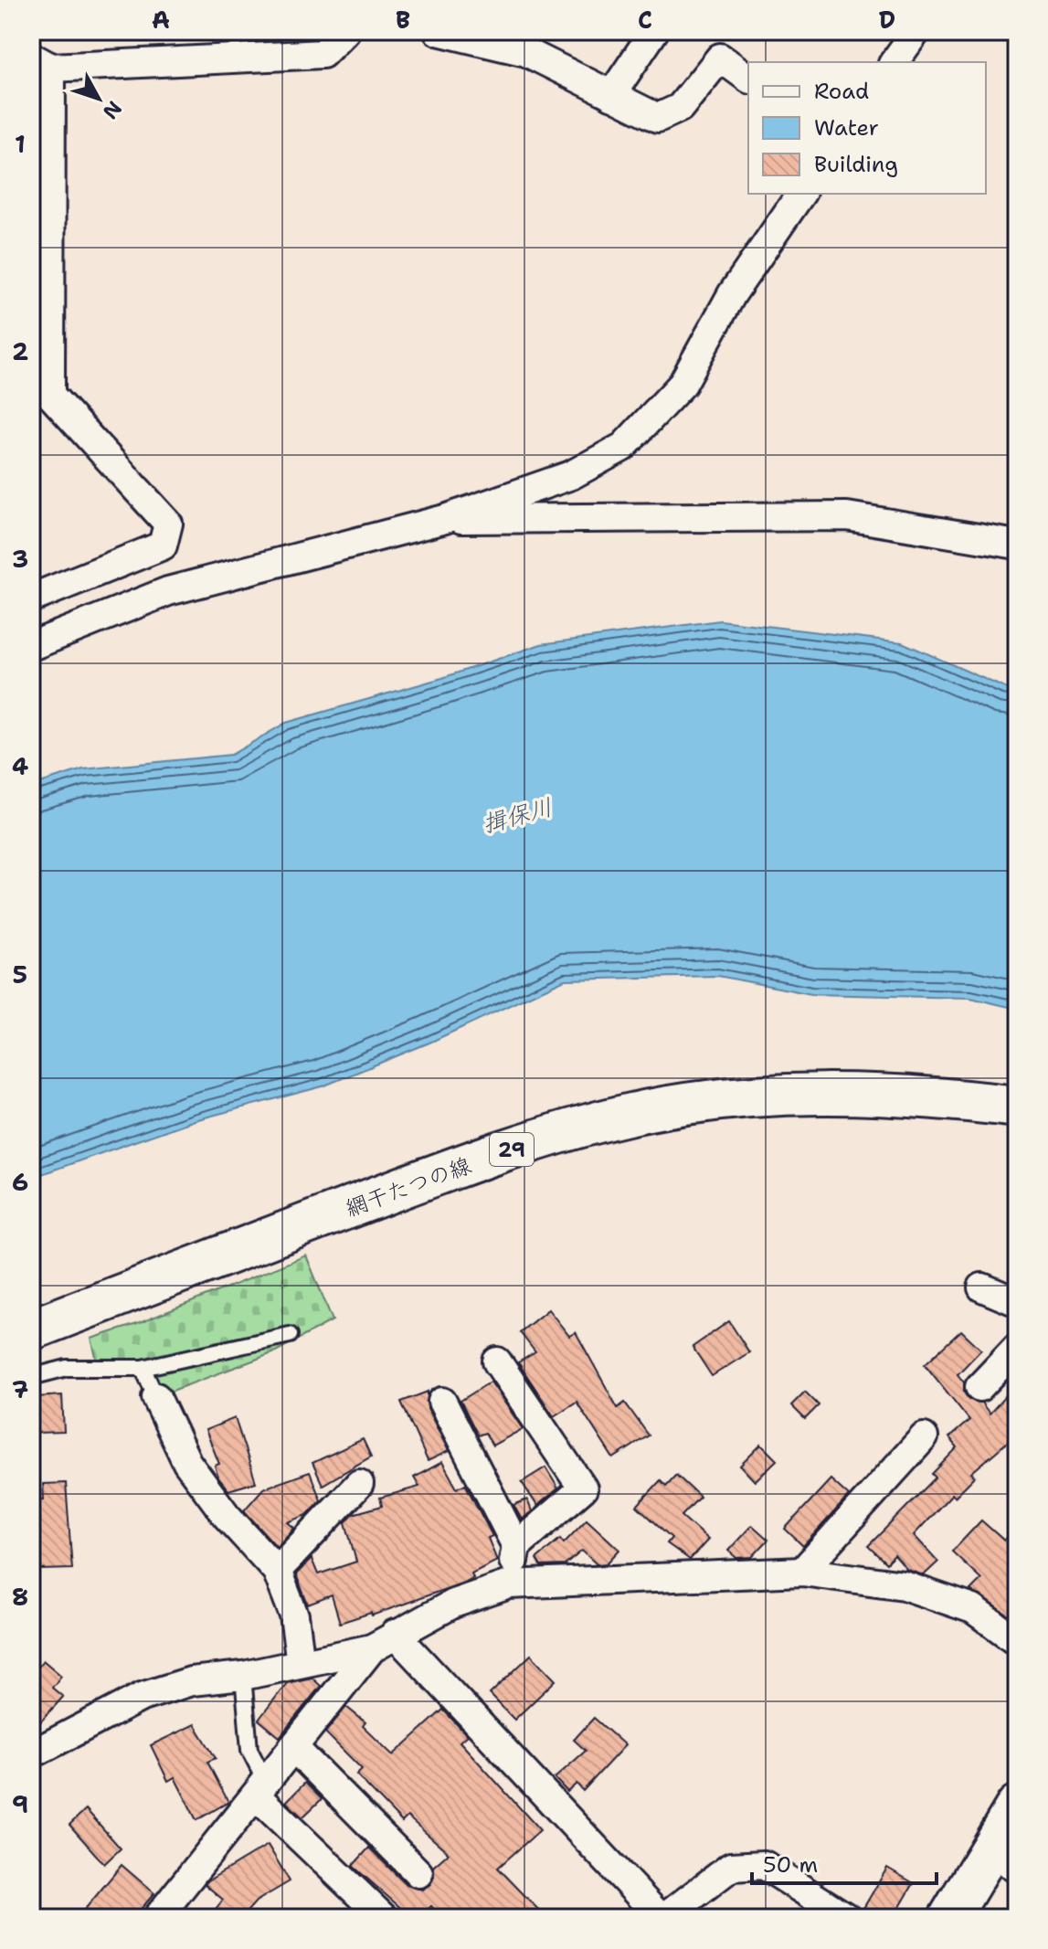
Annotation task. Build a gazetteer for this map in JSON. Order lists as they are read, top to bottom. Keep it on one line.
{"streets":{"main road":["29","網干たつの線"]},"water":["揖保川"],"legend":["Road","Water","Building"],"scale_bar":"50 m","north":"bottom right","grid":{"columns":["A","B","C","D"],"rows":["1","2","3","4","5","6","7","8","9"]}}
